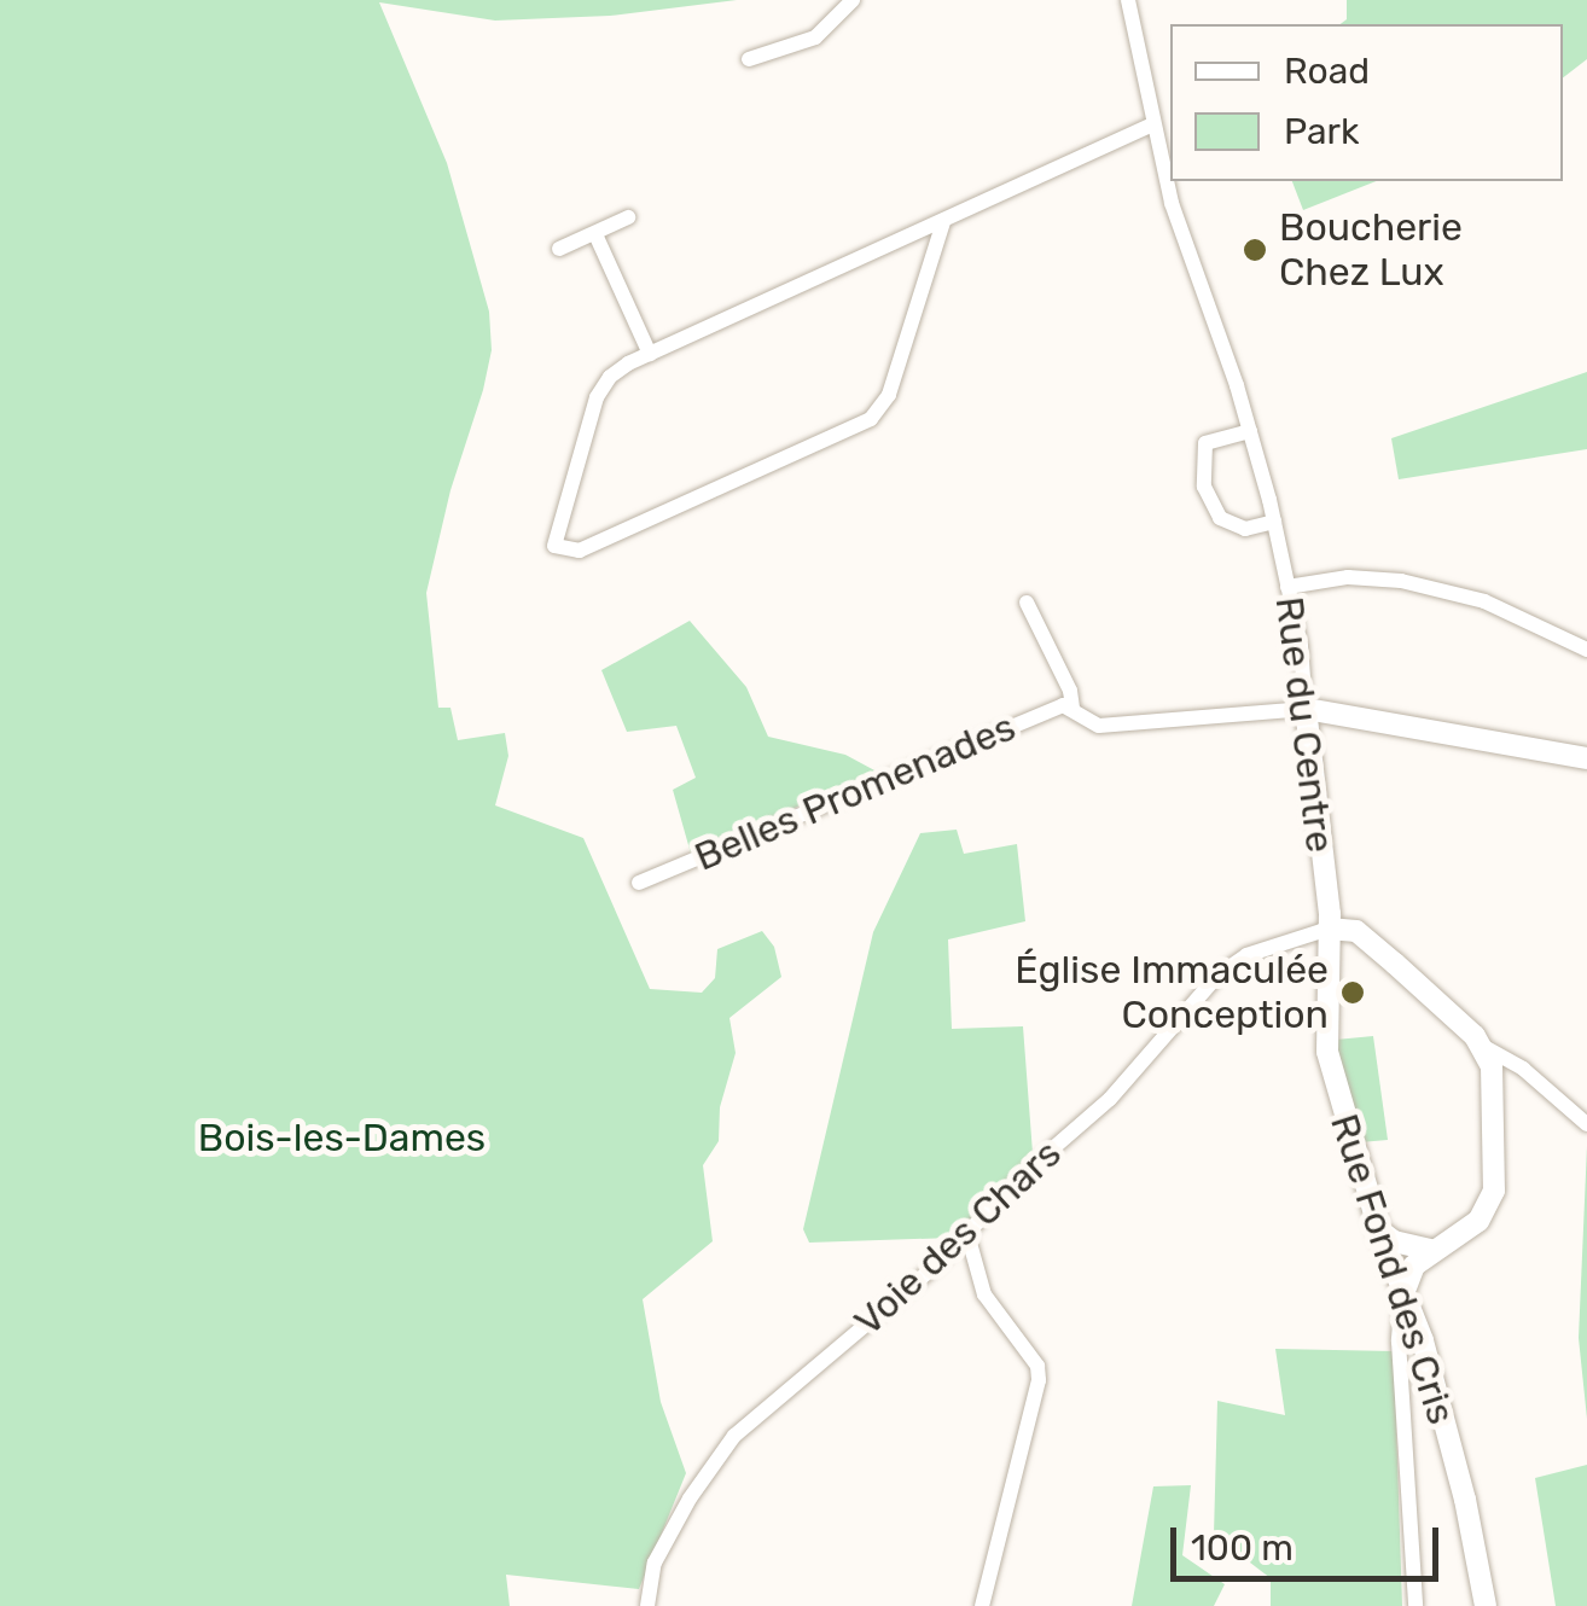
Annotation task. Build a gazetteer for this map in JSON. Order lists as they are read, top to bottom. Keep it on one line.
{"streets":{"street":["Rue du Centre","Belles Promenades","Voie des Chars","Rue Fond des Cris"]},"crossings":[["Rue du Centre","Voie des Chars"],["Rue du Centre","Rue Fond des Cris"],["Voie des Chars","Rue Fond des Cris"]],"parks":["Bois-les-Dames"],"places":["Boucherie Chez Lux","Église Immaculée Conception"],"legend":["Road","Park"],"scale_bar":"100 m"}
